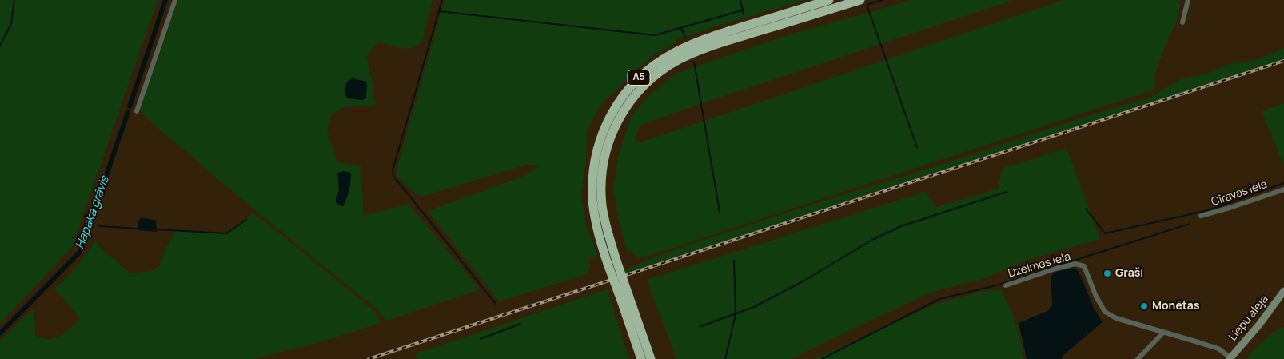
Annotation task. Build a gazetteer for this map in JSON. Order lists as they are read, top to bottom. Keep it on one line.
{"streets":{"highway":["A5"],"street":["Cīravas iela","Dzelmes iela","Liepu aleja"]},"crossings":[["Dzelmes iela","Liepu aleja"]],"water":["Hapaka grāvis"],"places":["Graši","Monētas"]}
